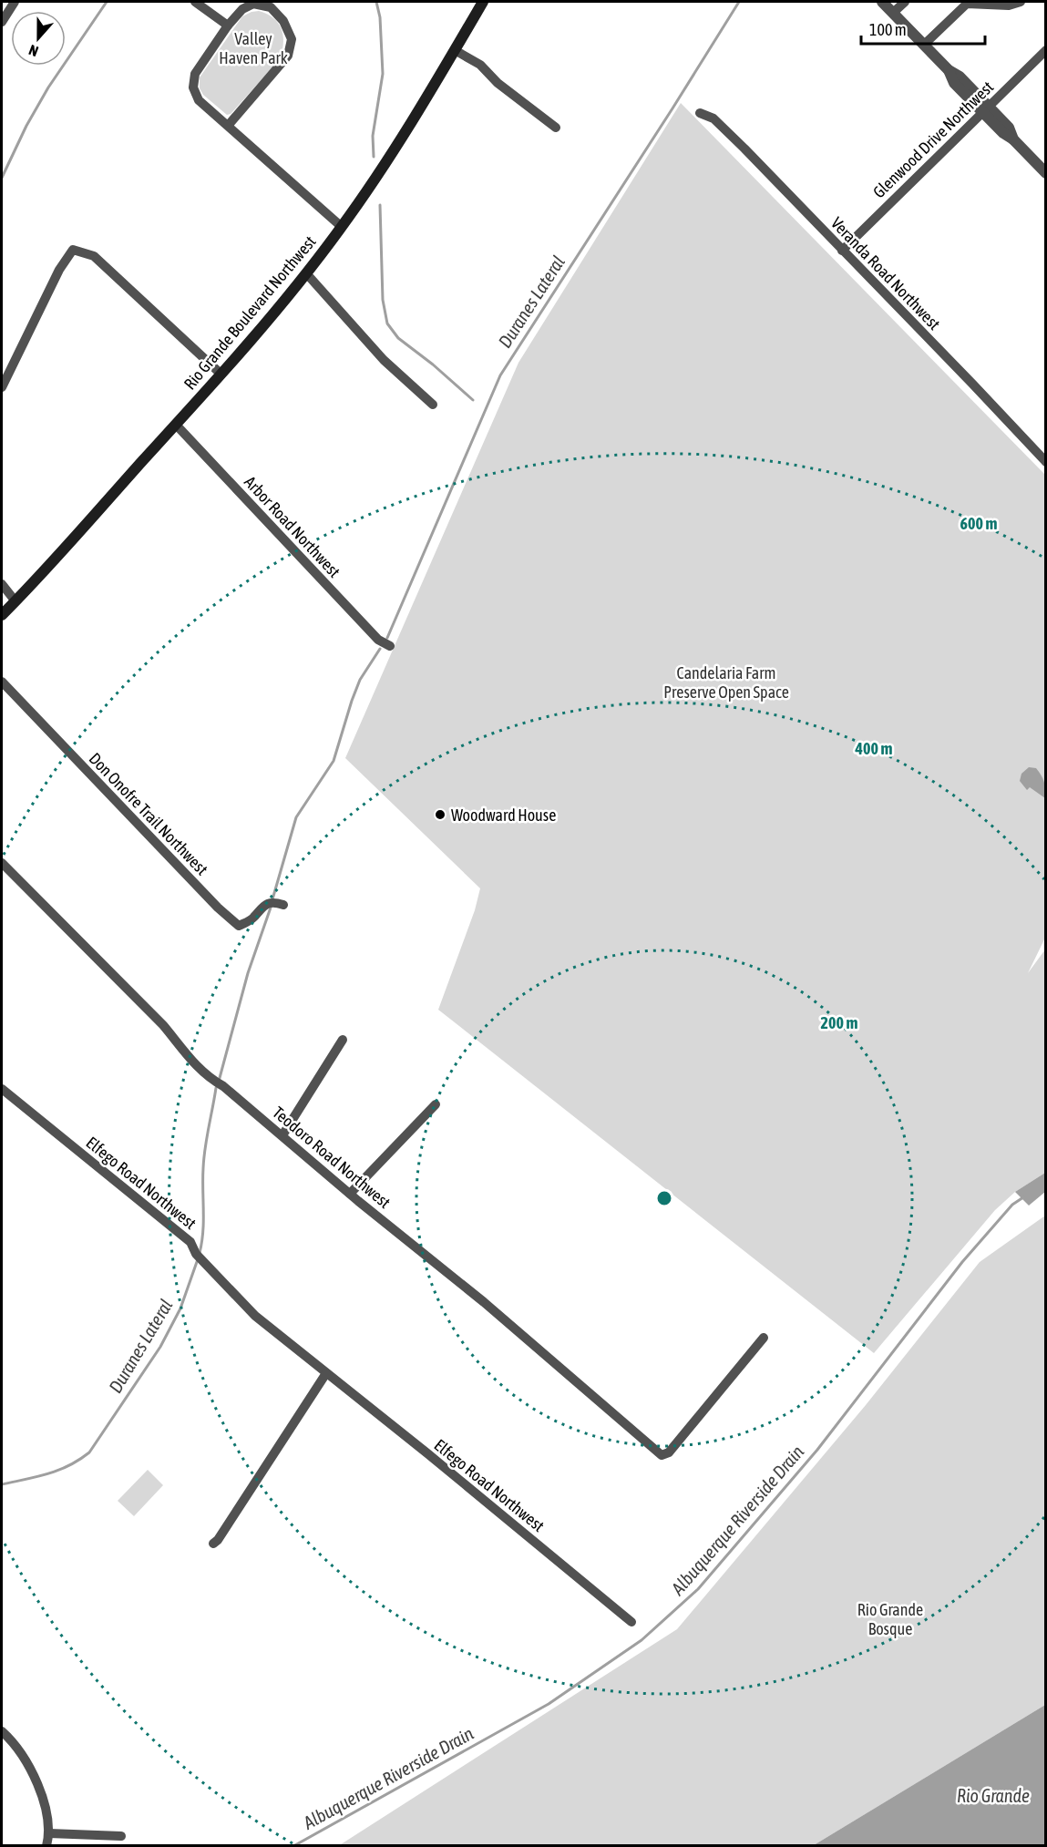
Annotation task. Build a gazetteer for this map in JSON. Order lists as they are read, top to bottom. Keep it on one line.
{"streets":{"main road":["Rio Grande Boulevard Northwest"],"street":["Glenwood Drive Northwest","Veranda Road Northwest","Arbor Road Northwest","Don Onofre Trail Northwest","Teodoro Road Northwest","Elfego Road Northwest"]},"crossings":[["Glenwood Drive Northwest","Veranda Road Northwest"],["Rio Grande Boulevard Northwest","Arbor Road Northwest"]],"water":["Duranes Lateral","Albuquerque Riverside Drain","Rio Grande"],"parks":["Valley Haven Park","Candelaria Farm Preserve Open Space","Rio Grande Bosque"],"places":["Woodward House"],"scale_bar":"100 m","north":"bottom","rings":["600 m","400 m","200 m"]}
